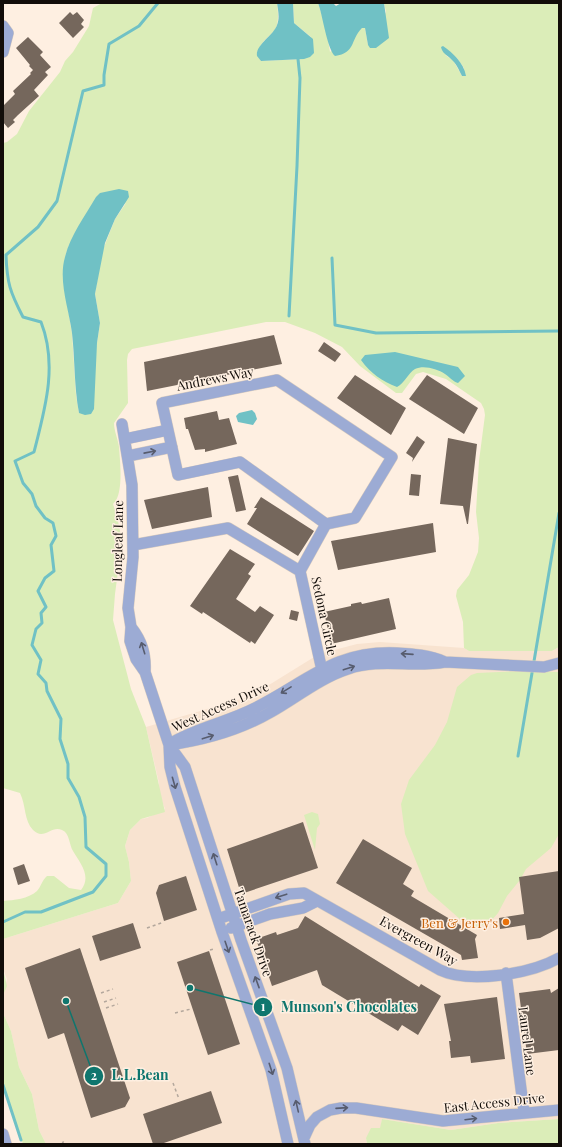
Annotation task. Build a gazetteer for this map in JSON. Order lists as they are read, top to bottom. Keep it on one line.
{"streets":{"street":["Andrews Way","Longleaf Lane","Sedona Circle","West Access Drive","Tamarack Drive","Evergreen Way","Laurel Lane","East Access Drive"]},"crossings":[["Longleaf Lane","Sedona Circle"],["Longleaf Lane","West Access Drive"],["Longleaf Lane","Tamarack Drive"],["Sedona Circle","West Access Drive"],["West Access Drive","Tamarack Drive"],["Tamarack Drive","Evergreen Way"],["Tamarack Drive","East Access Drive"],["Evergreen Way","Laurel Lane"],["Laurel Lane","East Access Drive"]],"one_way":["East Access Drive"],"places":["Ben & Jerry's","Munson's Chocolates","L.L.Bean"]}
